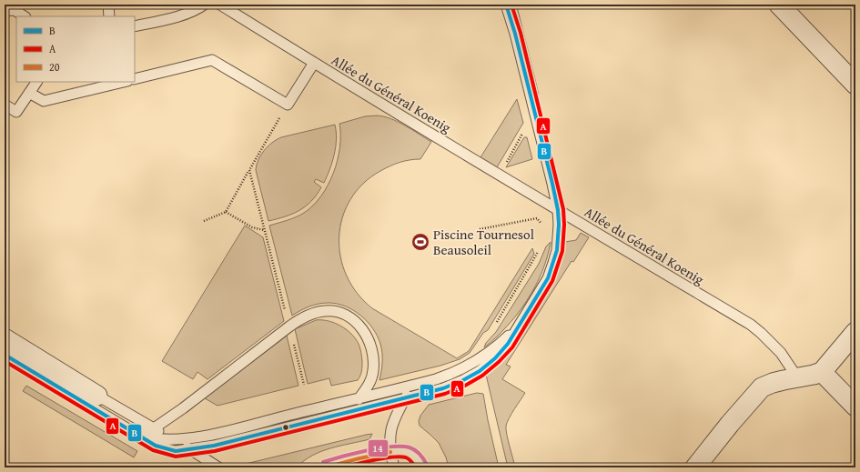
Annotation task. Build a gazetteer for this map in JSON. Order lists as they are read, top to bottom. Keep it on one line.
{"streets":{"lane":["Allée du Général Koenig"]},"places":{"sports":["Piscine Tournesol Beausoleil"]},"lines":["transit line B","transit line A","transit line 14","transit line 20"],"legend":["B","A","20"]}
